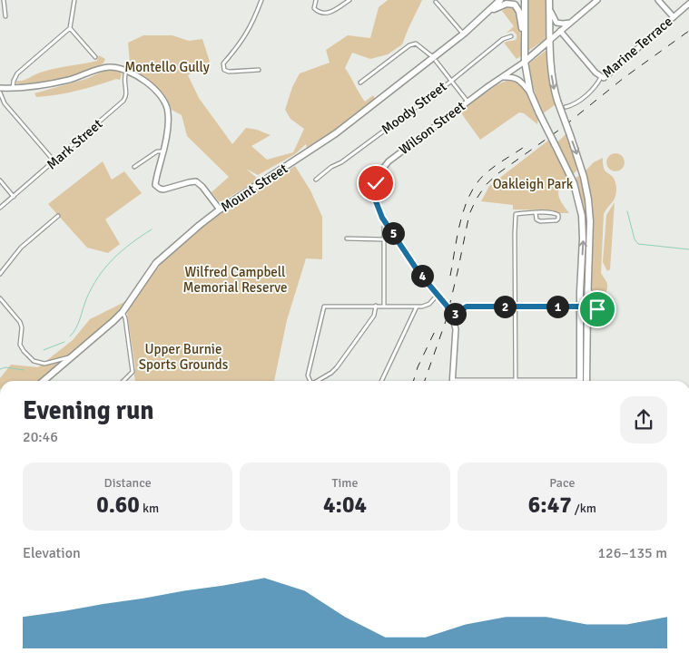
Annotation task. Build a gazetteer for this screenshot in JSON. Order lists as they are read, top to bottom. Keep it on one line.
{"streets":{"highway":["Wilson Street","Mount Street"],"street":["Marine Terrace","Moody Street","Mark Street"]},"parks":["Montello Gully","Oakleigh Park","Wilfred Campbell Memorial Reserve","Upper Burnie Sports Grounds"],"page":{"pins":["5","4","1","2","3"],"heading":["Evening run","20:46"],"stats":[["Distance","0.60 km"],["Time","4:04"],["Pace","6:47 /km"]],"chart":["Elevation","126–135 m"]}}
